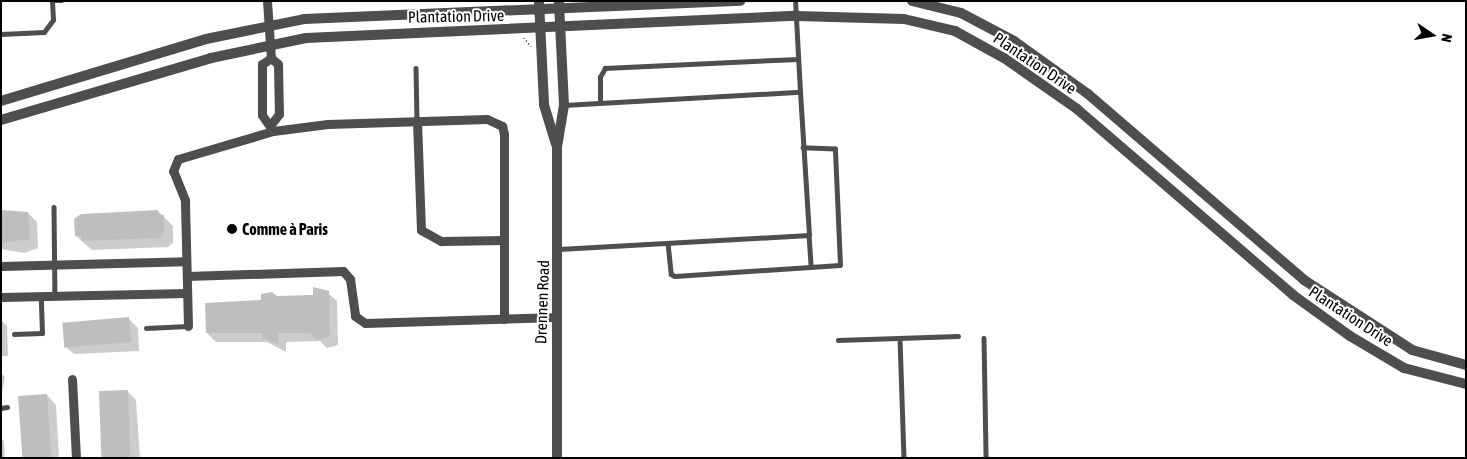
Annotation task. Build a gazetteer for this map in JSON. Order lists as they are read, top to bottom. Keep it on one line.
{"streets":{"street":["Plantation Drive","Drennen Road"]},"crossings":[["Plantation Drive","Drennen Road"]],"places":["Comme à Paris"],"north":"right"}
